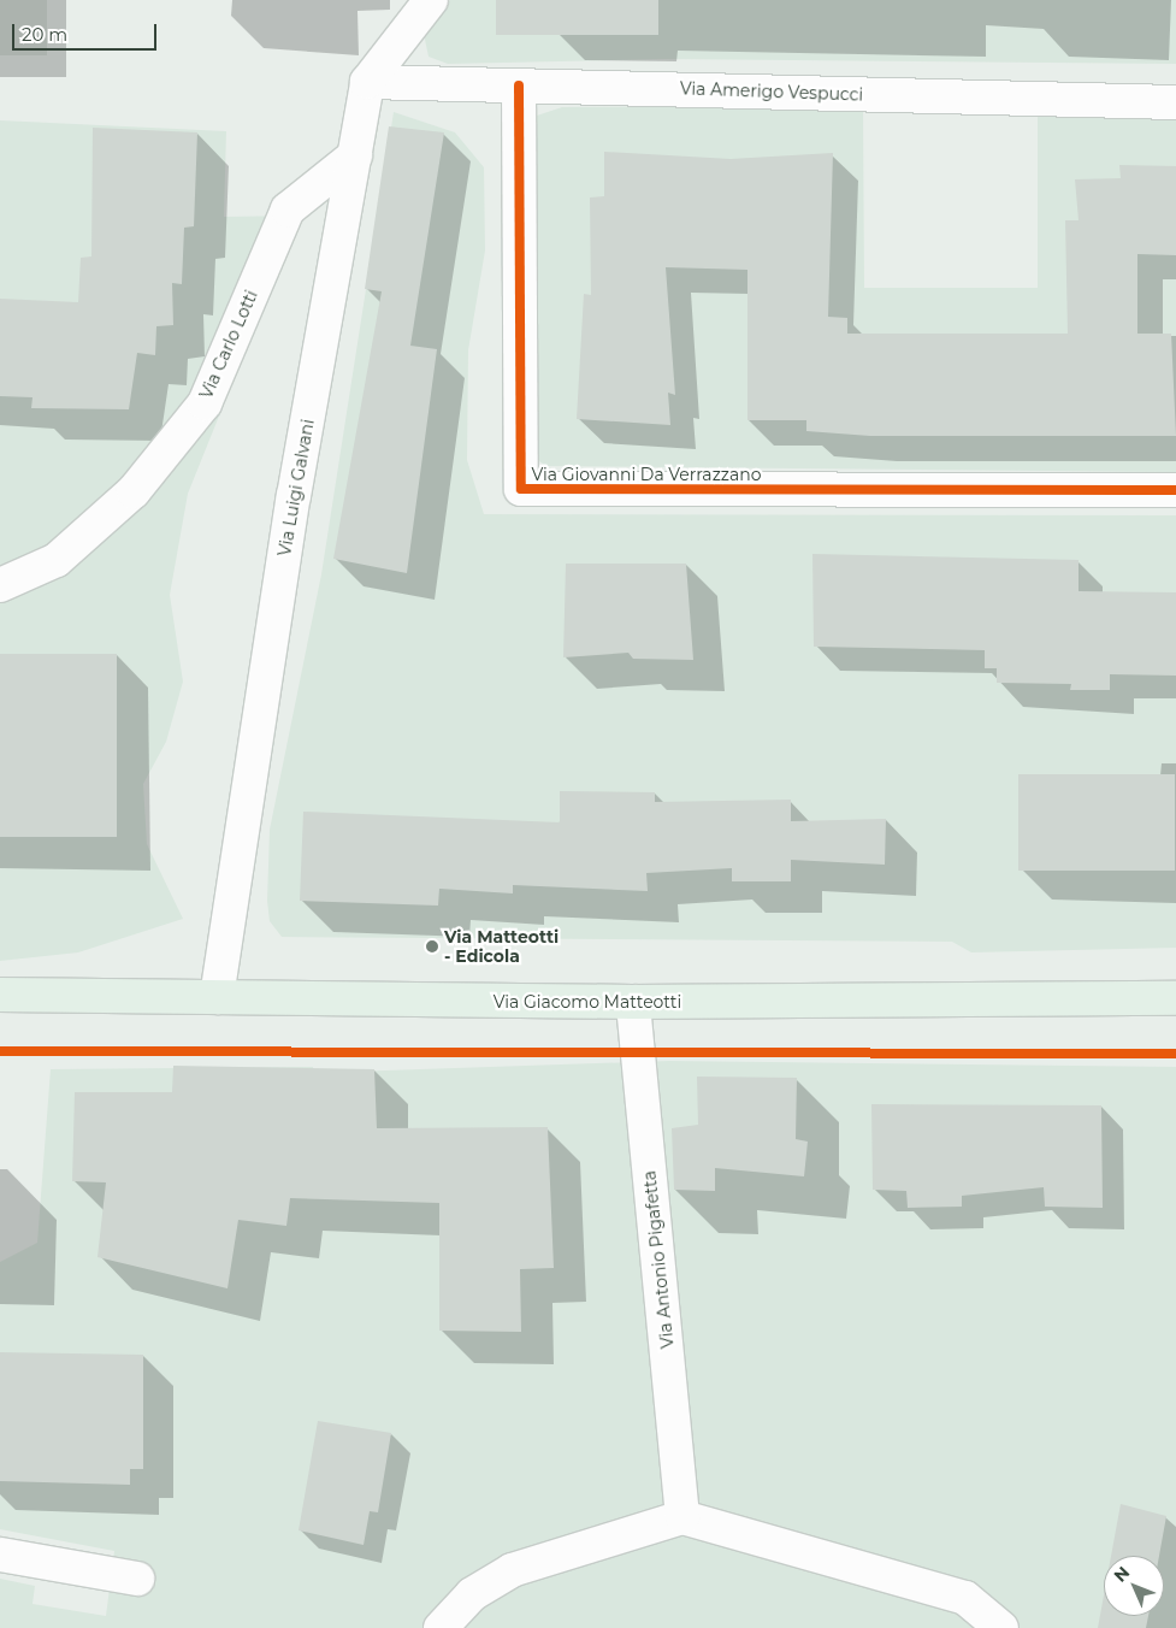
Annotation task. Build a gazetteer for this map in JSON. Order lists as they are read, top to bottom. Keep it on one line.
{"streets":{"main road":["Via Giacomo Matteotti"],"street":["Via Amerigo Vespucci","Via Carlo Lotti","Via Giovanni Da Verrazzano","Via Luigi Galvani","Via Antonio Pigafetta"]},"crossings":[["Via Amerigo Vespucci","Via Giovanni Da Verrazzano"],["Via Amerigo Vespucci","Via Luigi Galvani"],["Via Carlo Lotti","Via Luigi Galvani"],["Via Luigi Galvani","Via Giacomo Matteotti"],["Via Giacomo Matteotti","Via Antonio Pigafetta"]],"places":["Via Matteotti - Edicola"],"scale_bar":"20 m","north":"top left"}
